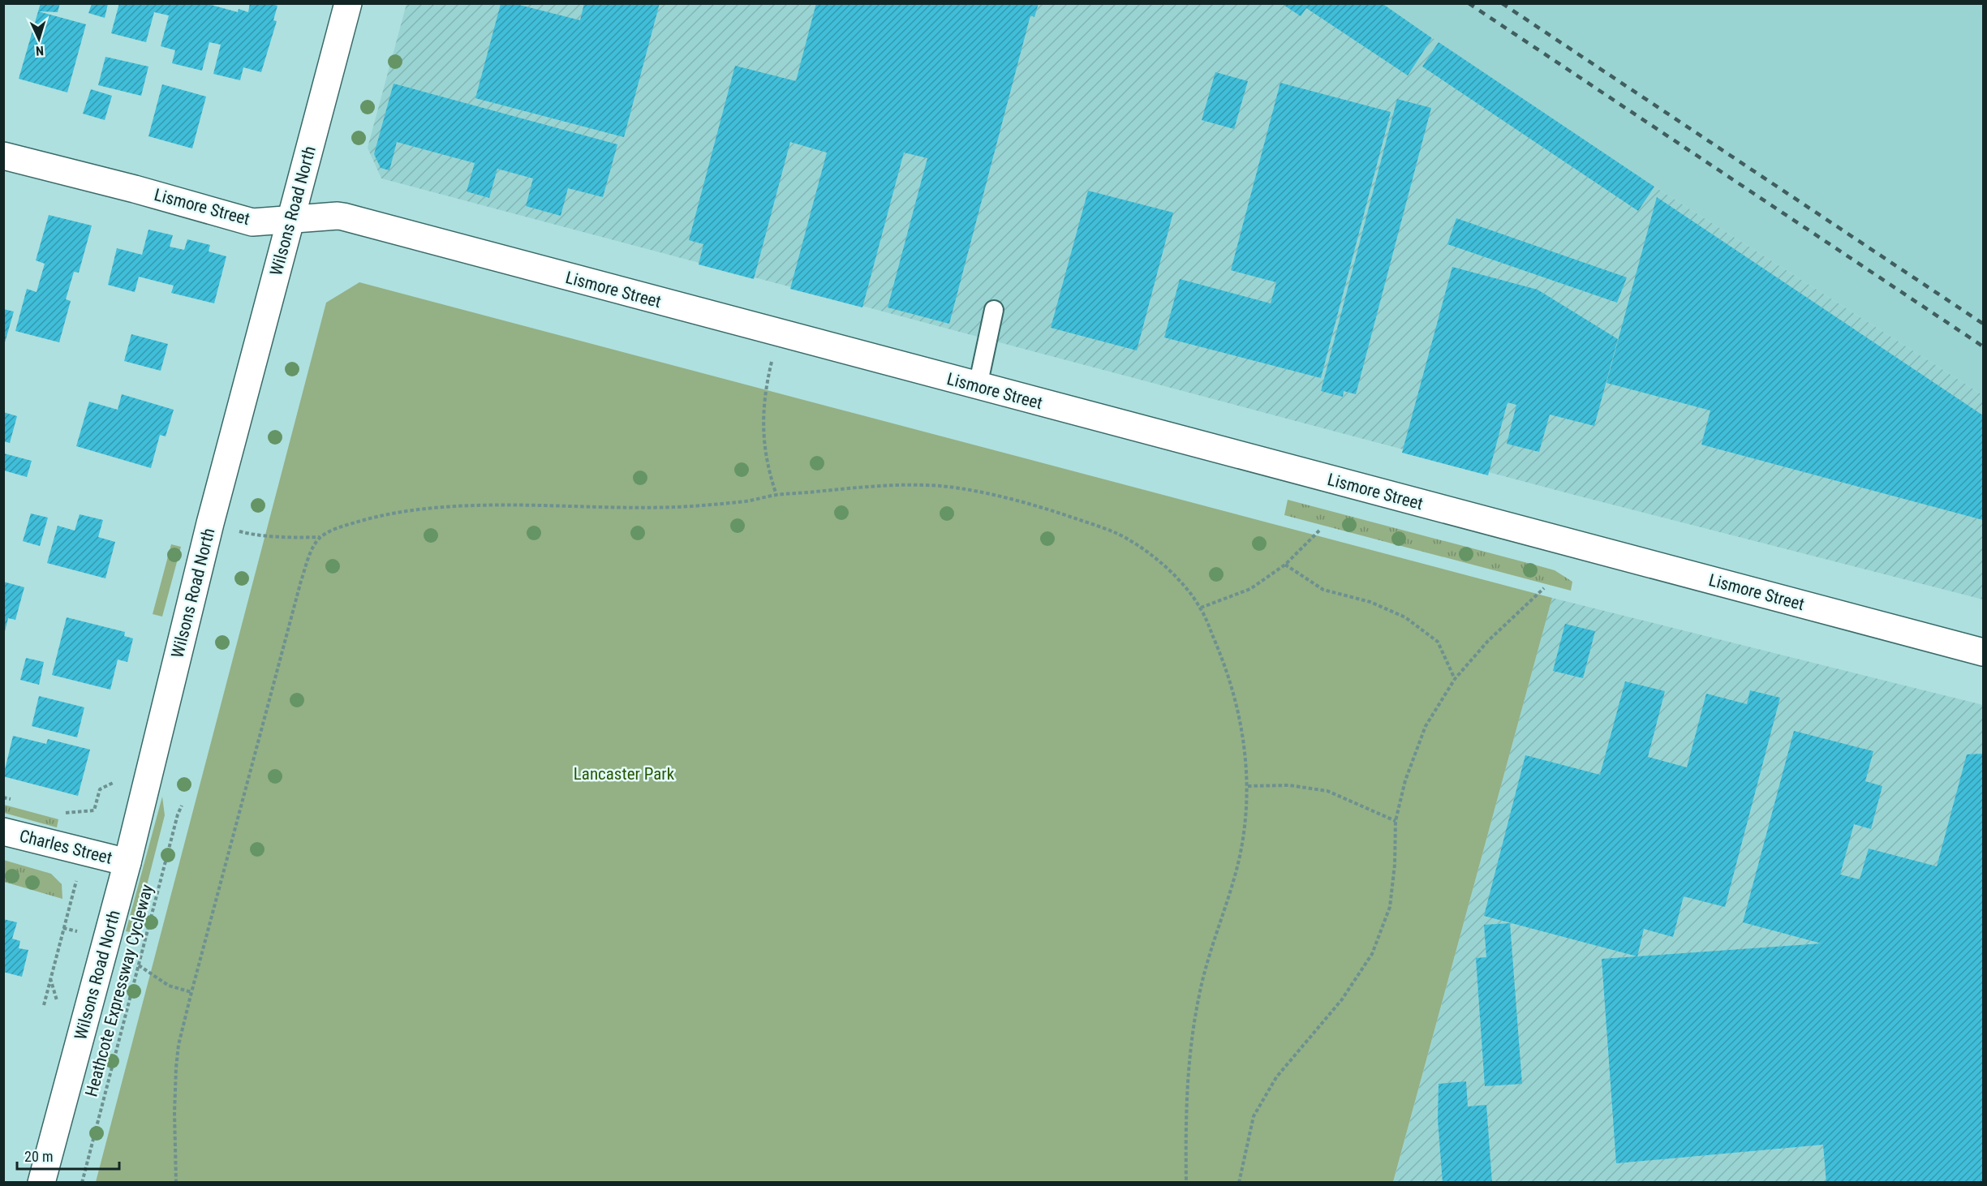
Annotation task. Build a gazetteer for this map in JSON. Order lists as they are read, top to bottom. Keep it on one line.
{"streets":{"street":["Lismore Street","Wilsons Road North","Charles Street"],"path":["Heathcote Expressway Cycleway"]},"crossings":[["Lismore Street","Wilsons Road North"],["Wilsons Road North","Charles Street"]],"parks":["Lancaster Park"],"scale_bar":"20 m","north":"bottom"}
